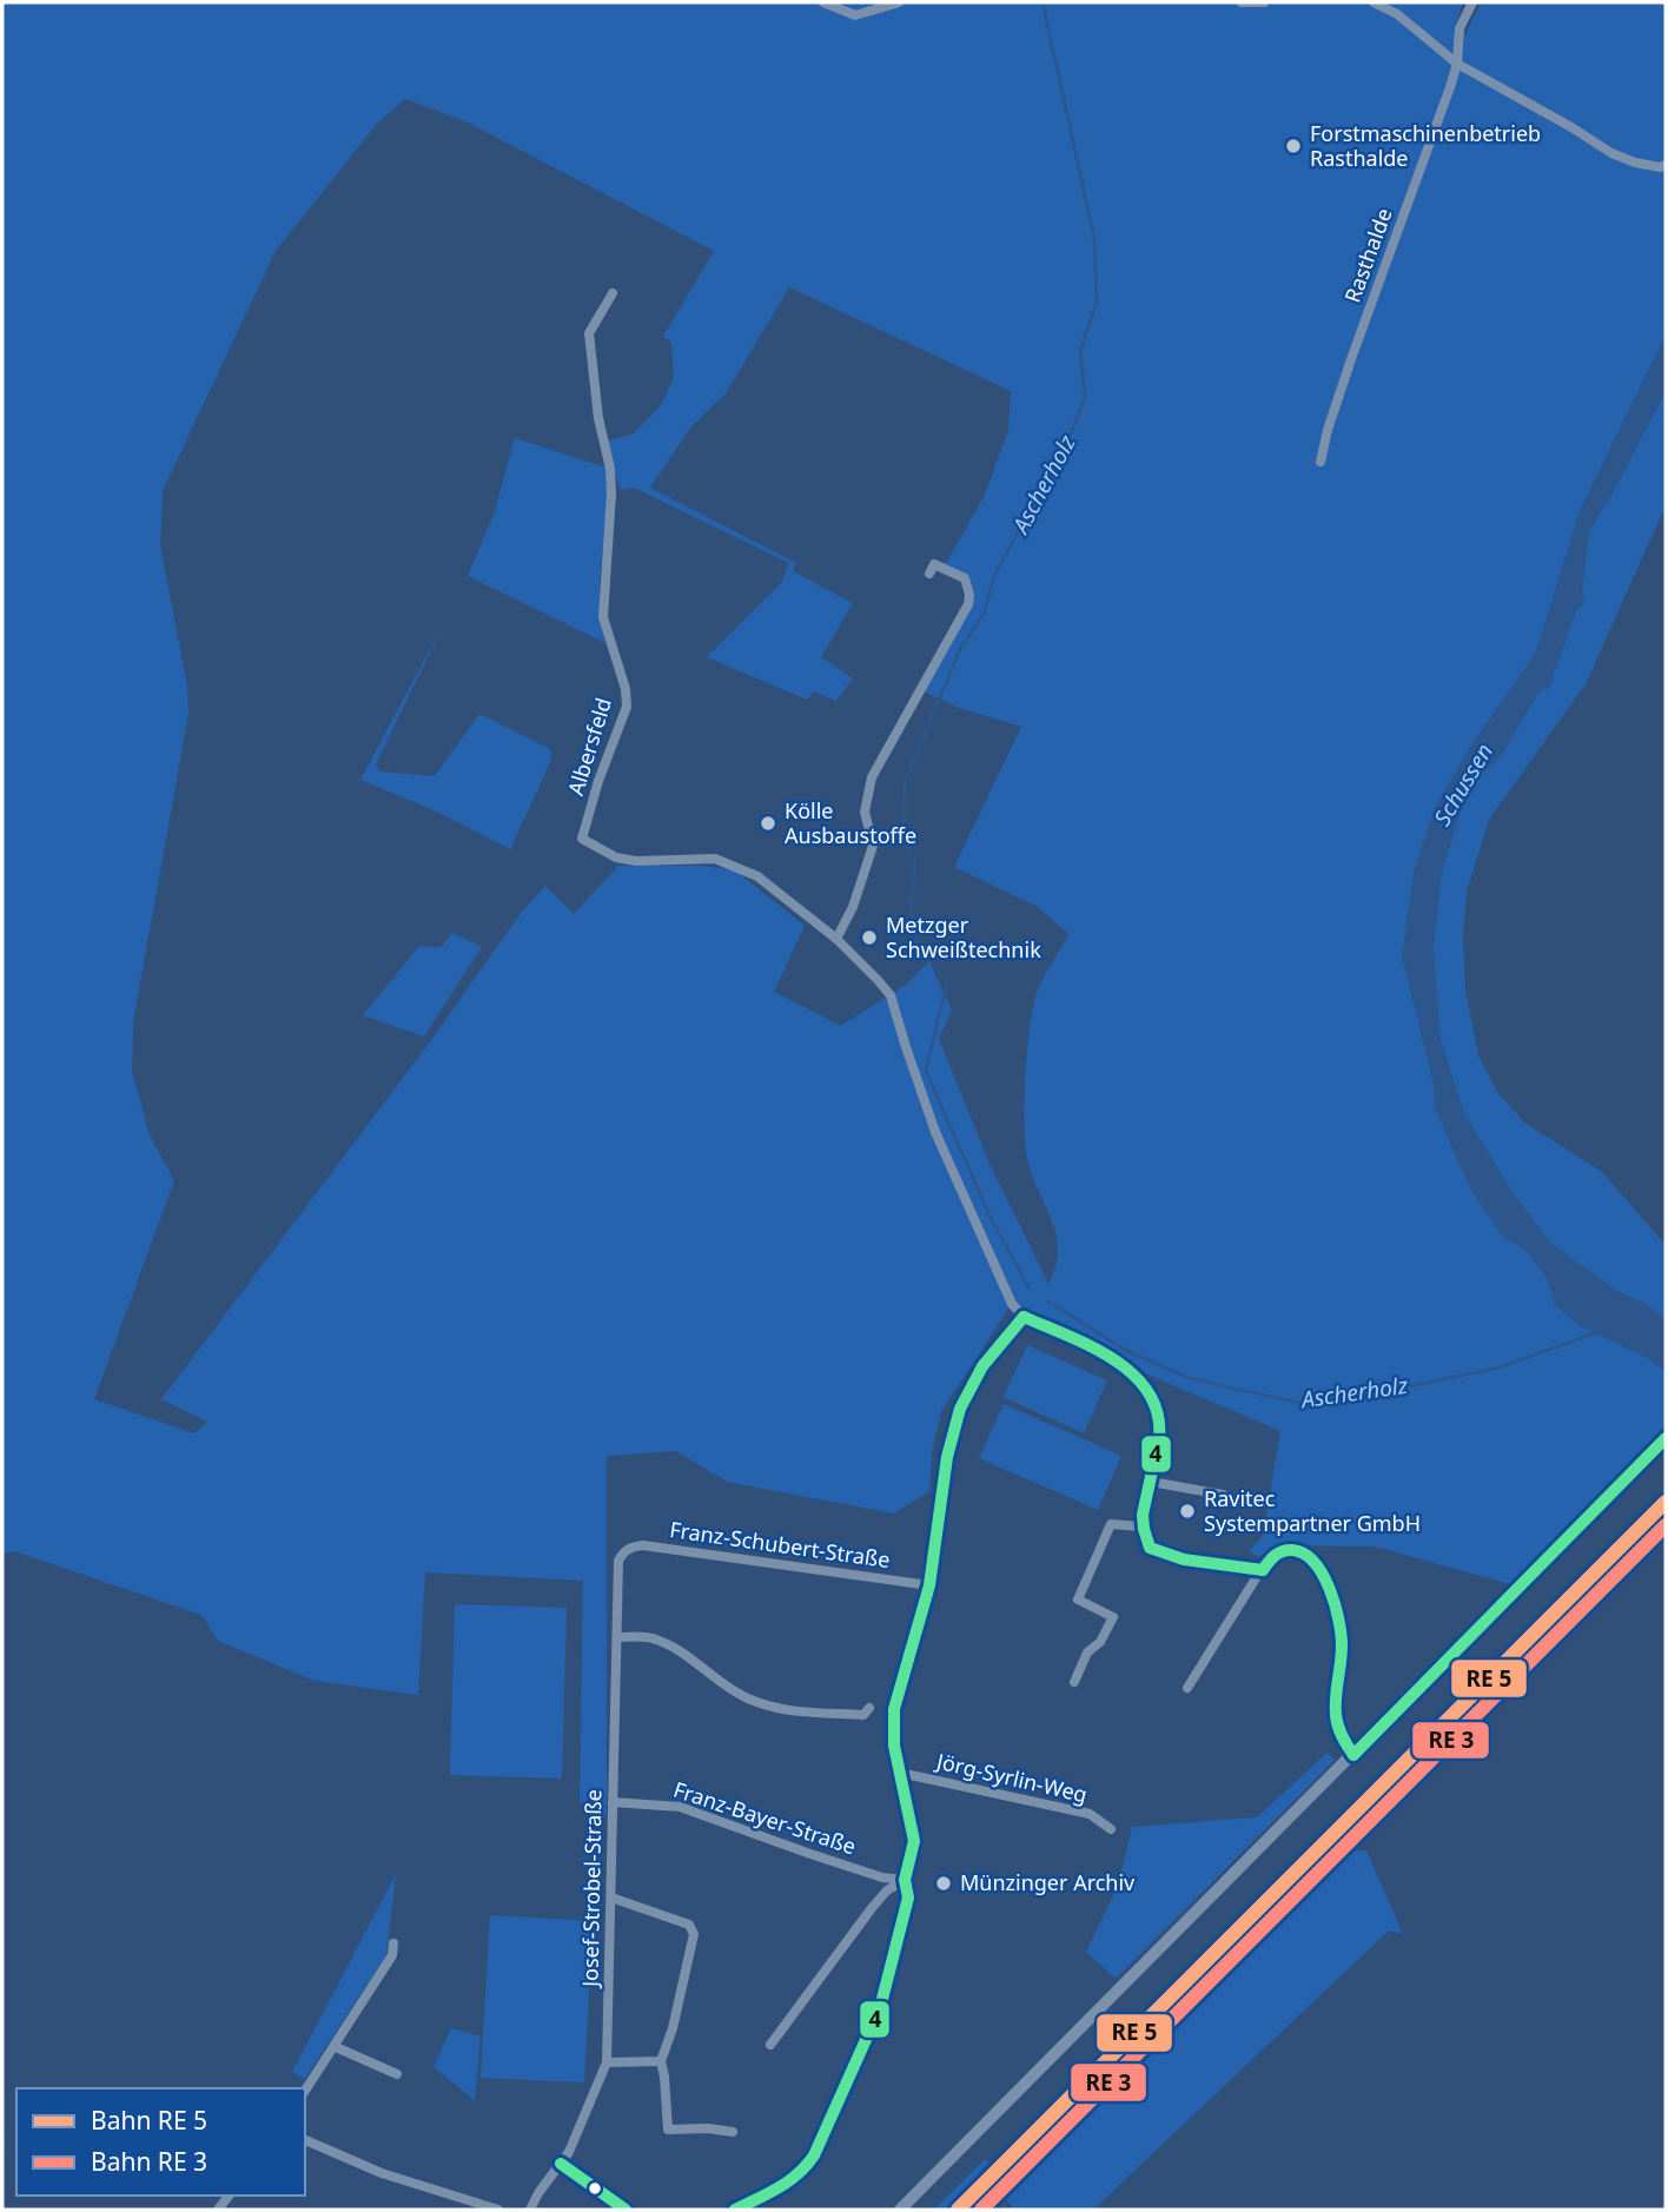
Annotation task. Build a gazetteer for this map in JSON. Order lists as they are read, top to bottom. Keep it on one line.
{"streets":{"street":["Rasthalde","Albersfeld","Franz-Schubert-Straße","Jörg-Syrlin-Weg","Franz-Bayer-Straße","Josef-Strobel-Straße"]},"crossings":[["Franz-Schubert-Straße","Josef-Strobel-Straße"],["Franz-Bayer-Straße","Josef-Strobel-Straße"]],"water":["Ascherholz","Schussen"],"places":["Forstmaschinenbetrieb Rasthalde","Kölle Ausbaustoffe","Metzger Schweißtechnik","Ravitec Systempartner GmbH","Münzinger Archiv"],"lines":["transit line 4"],"legend":["Bahn RE 5","Bahn RE 3"]}
